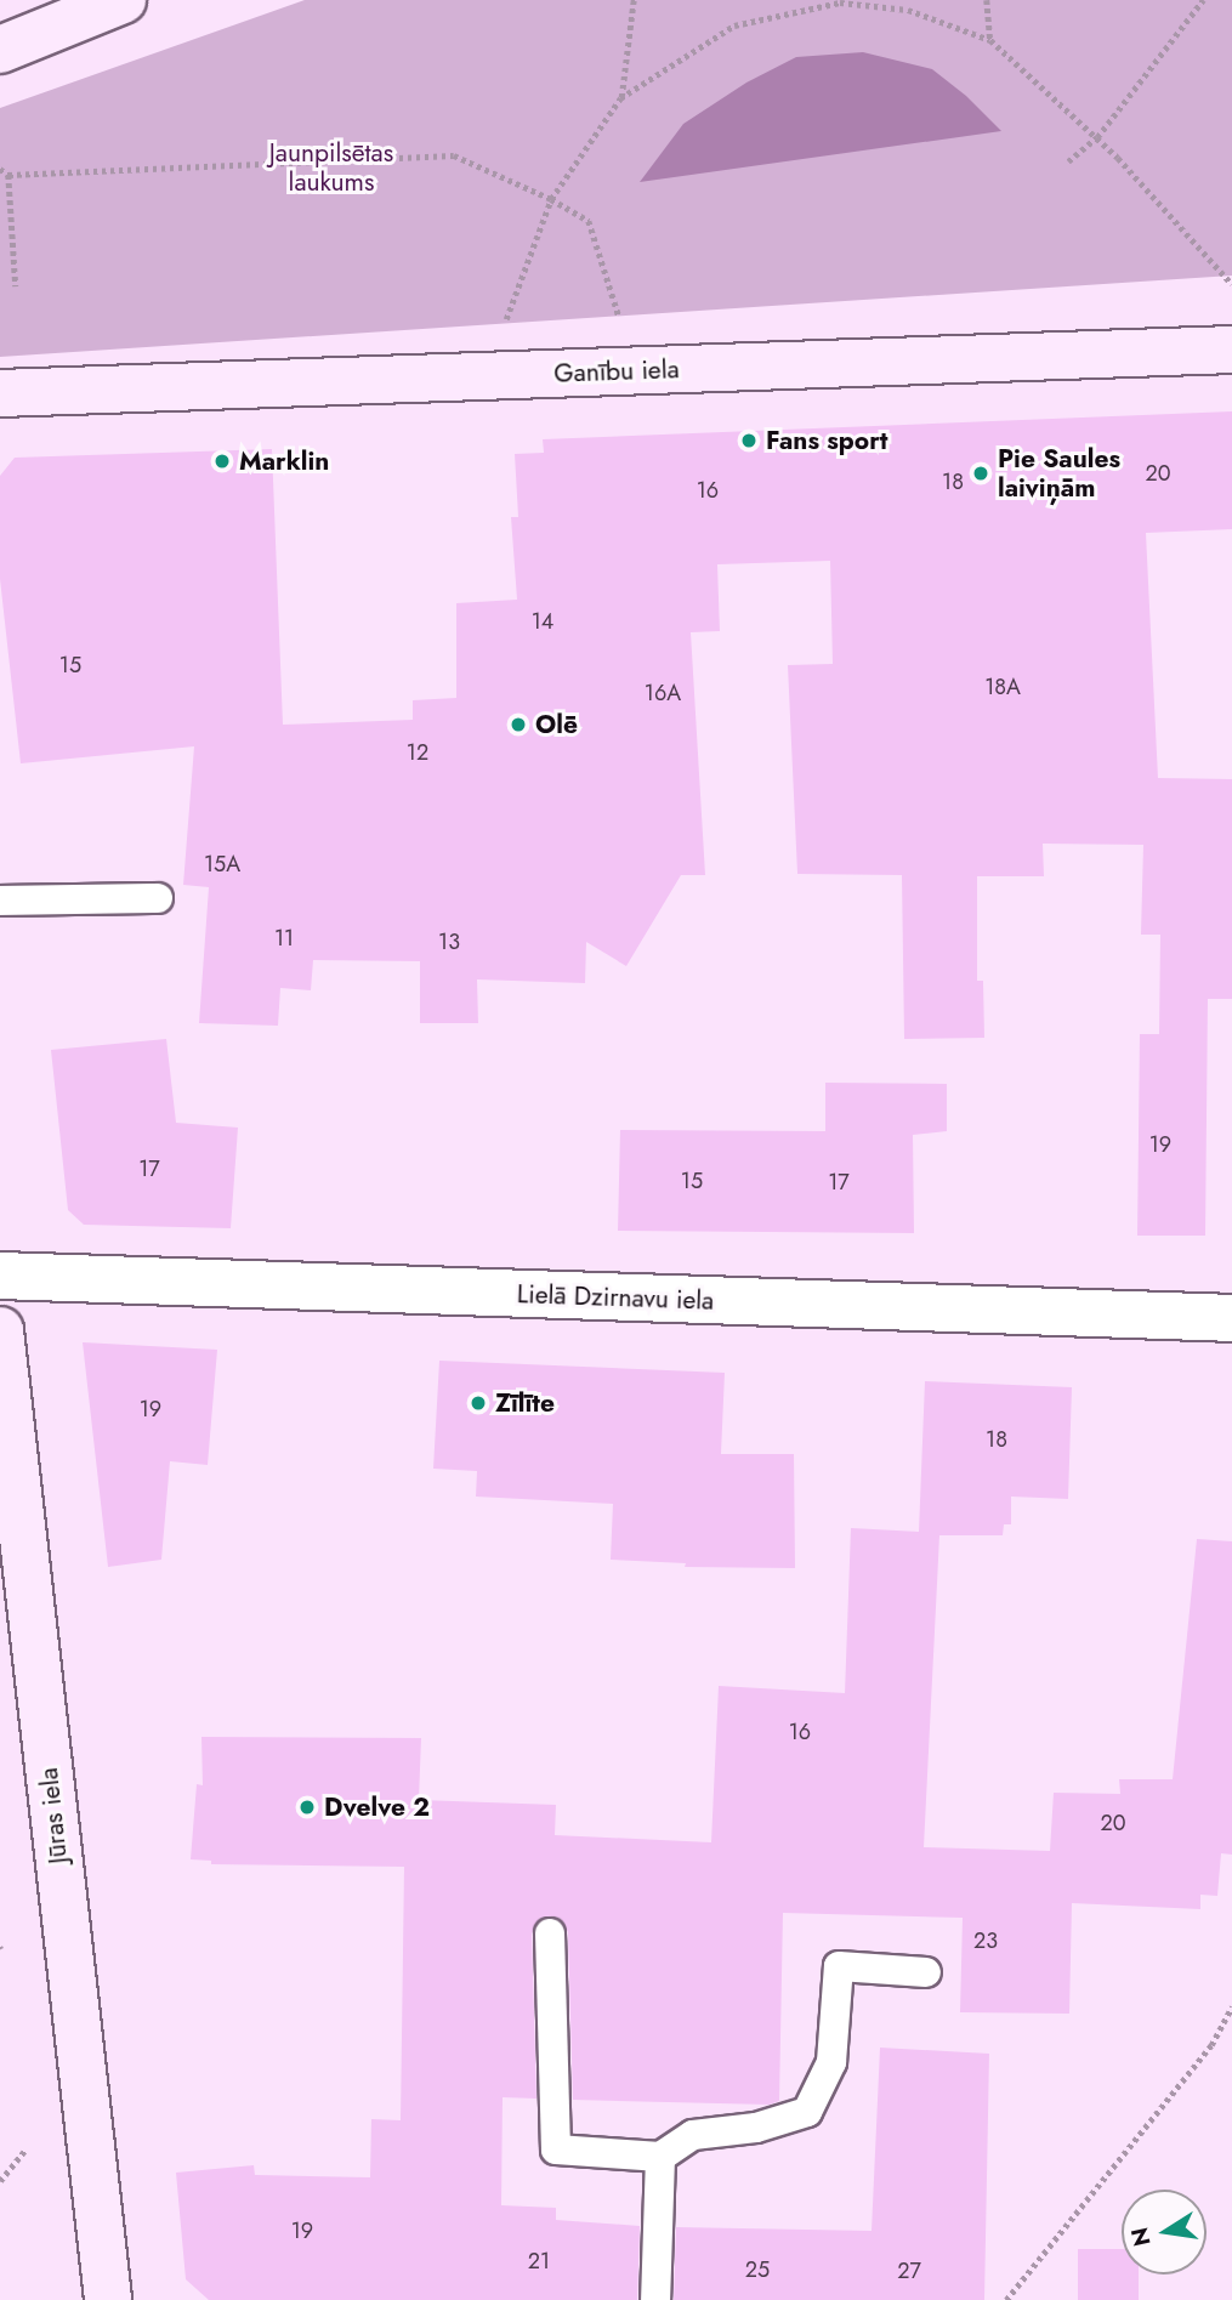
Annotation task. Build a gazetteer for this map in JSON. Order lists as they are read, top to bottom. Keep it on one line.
{"streets":{"street":["Ganību iela","Lielā Dzirnavu iela","Jūras iela"]},"parks":["Jaunpilsētas laukums"],"places":["Fans sport","Marklin","Pie Saules laiviņām","Olē","Zīlīte","Dvelve 2"],"house_numbers":["20","18","16","14","15","18A","16A","12","15A","11","13","19","17","15","17","19","18","16","20","23","19","21","25","27"],"north":"left"}
